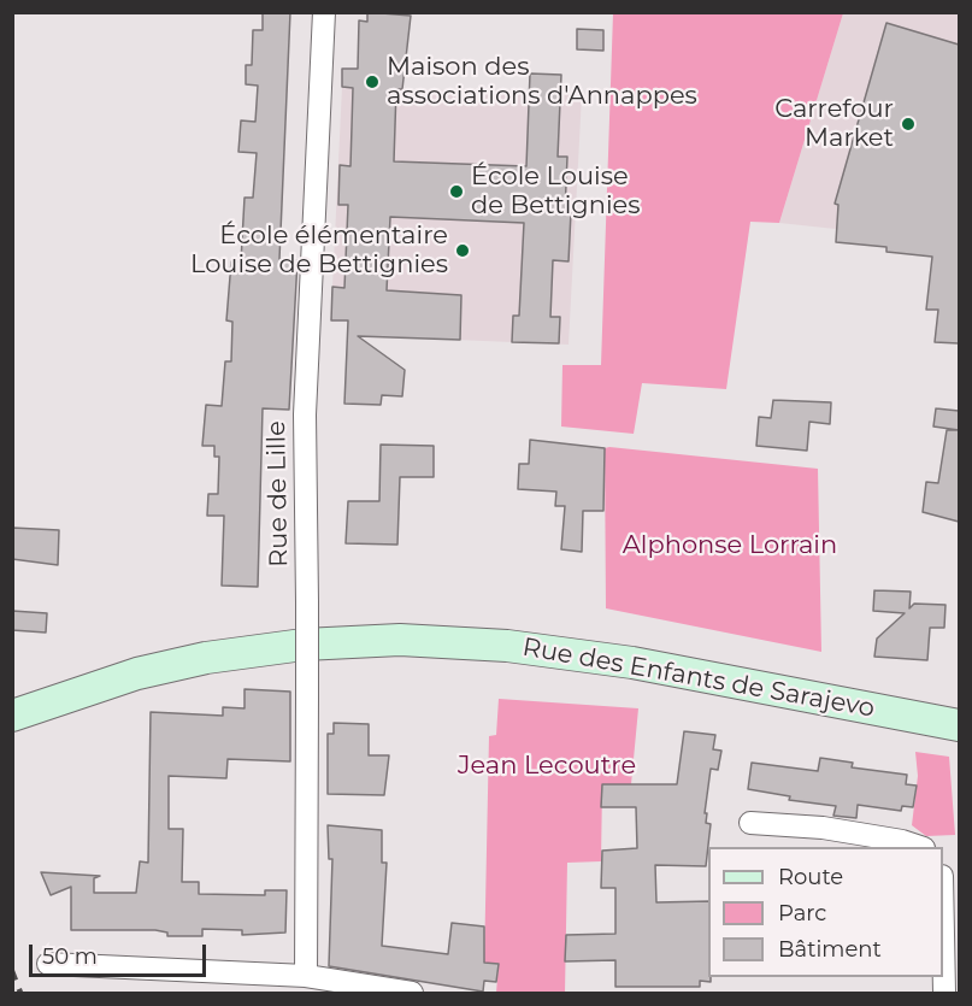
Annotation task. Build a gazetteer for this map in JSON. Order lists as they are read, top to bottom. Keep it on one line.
{"streets":{"main road":["Rue des Enfants de Sarajevo"],"street":["Rue de Lille"]},"parks":["Alphonse Lorrain","Jean Lecoutre"],"places":["Maison des associations d'Annappes","Carrefour Market","École Louise de Bettignies","École élémentaire Louise de Bettignies"],"legend":["Route","Parc","Bâtiment"],"scale_bar":"50 m"}
